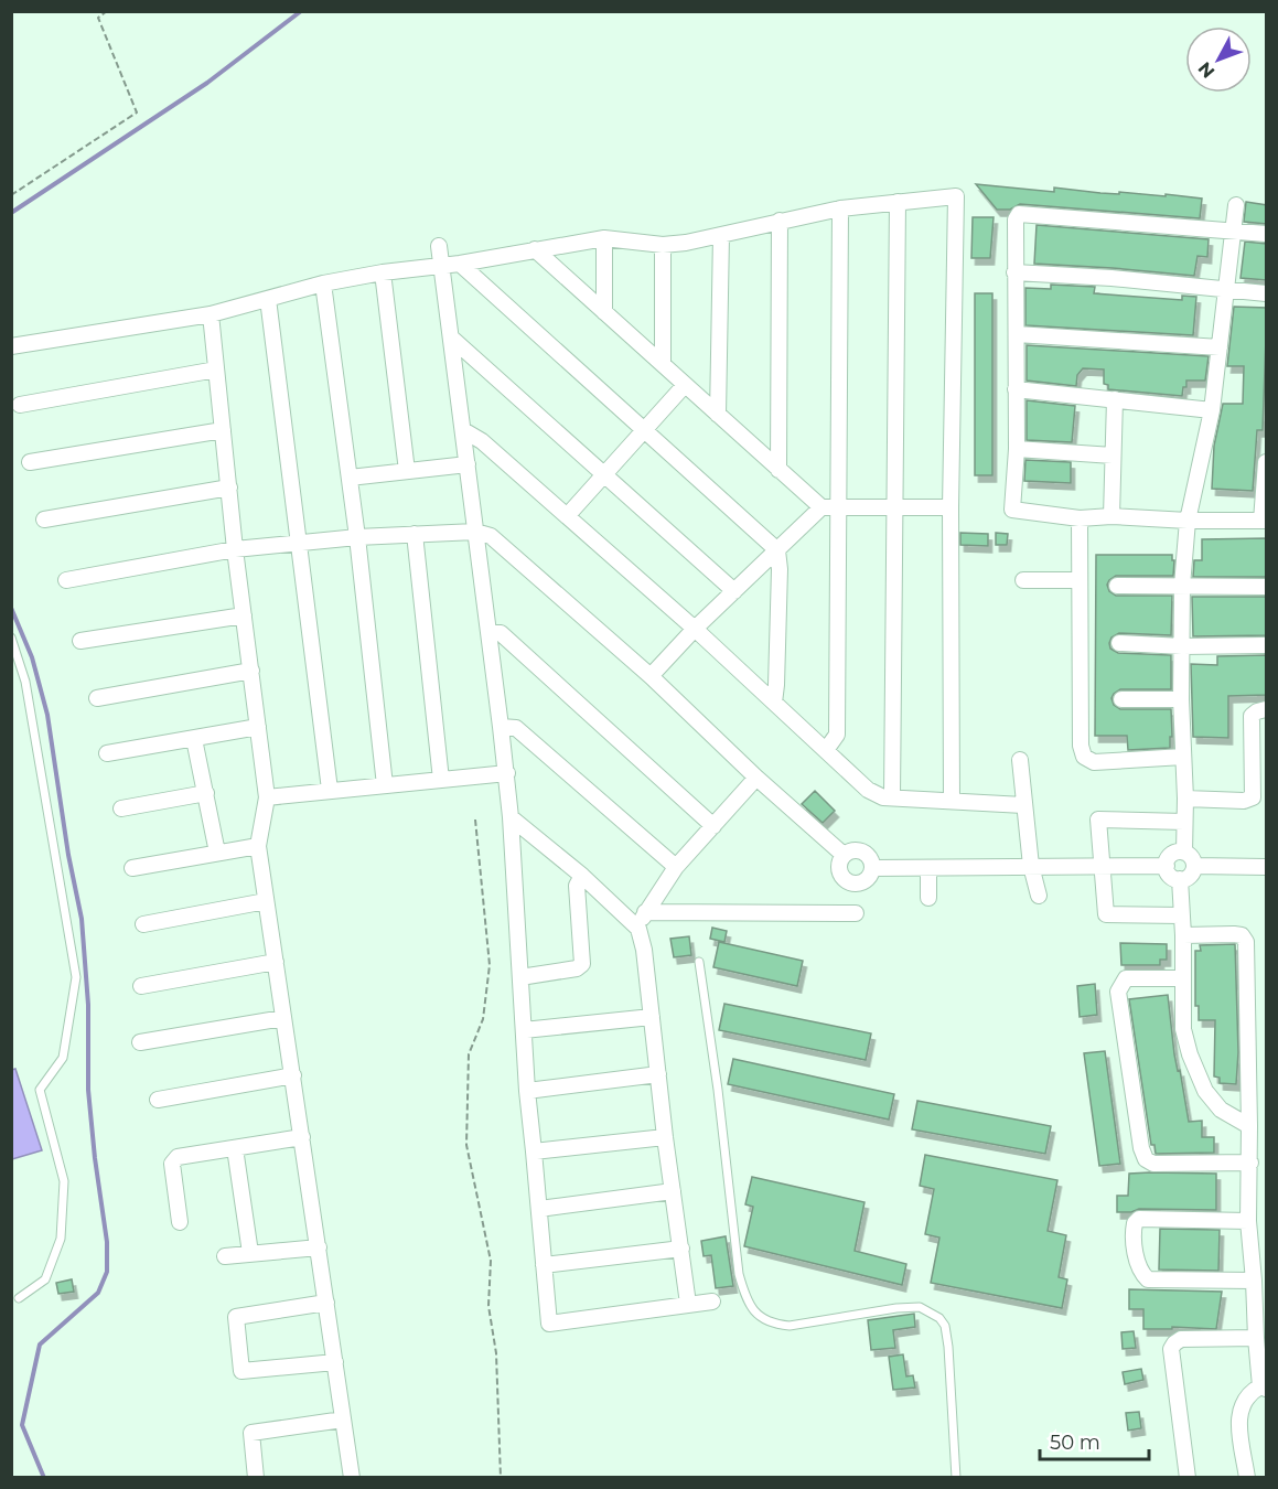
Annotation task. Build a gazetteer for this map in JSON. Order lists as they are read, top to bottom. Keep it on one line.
{"scale_bar":"50 m","north":"bottom left"}
